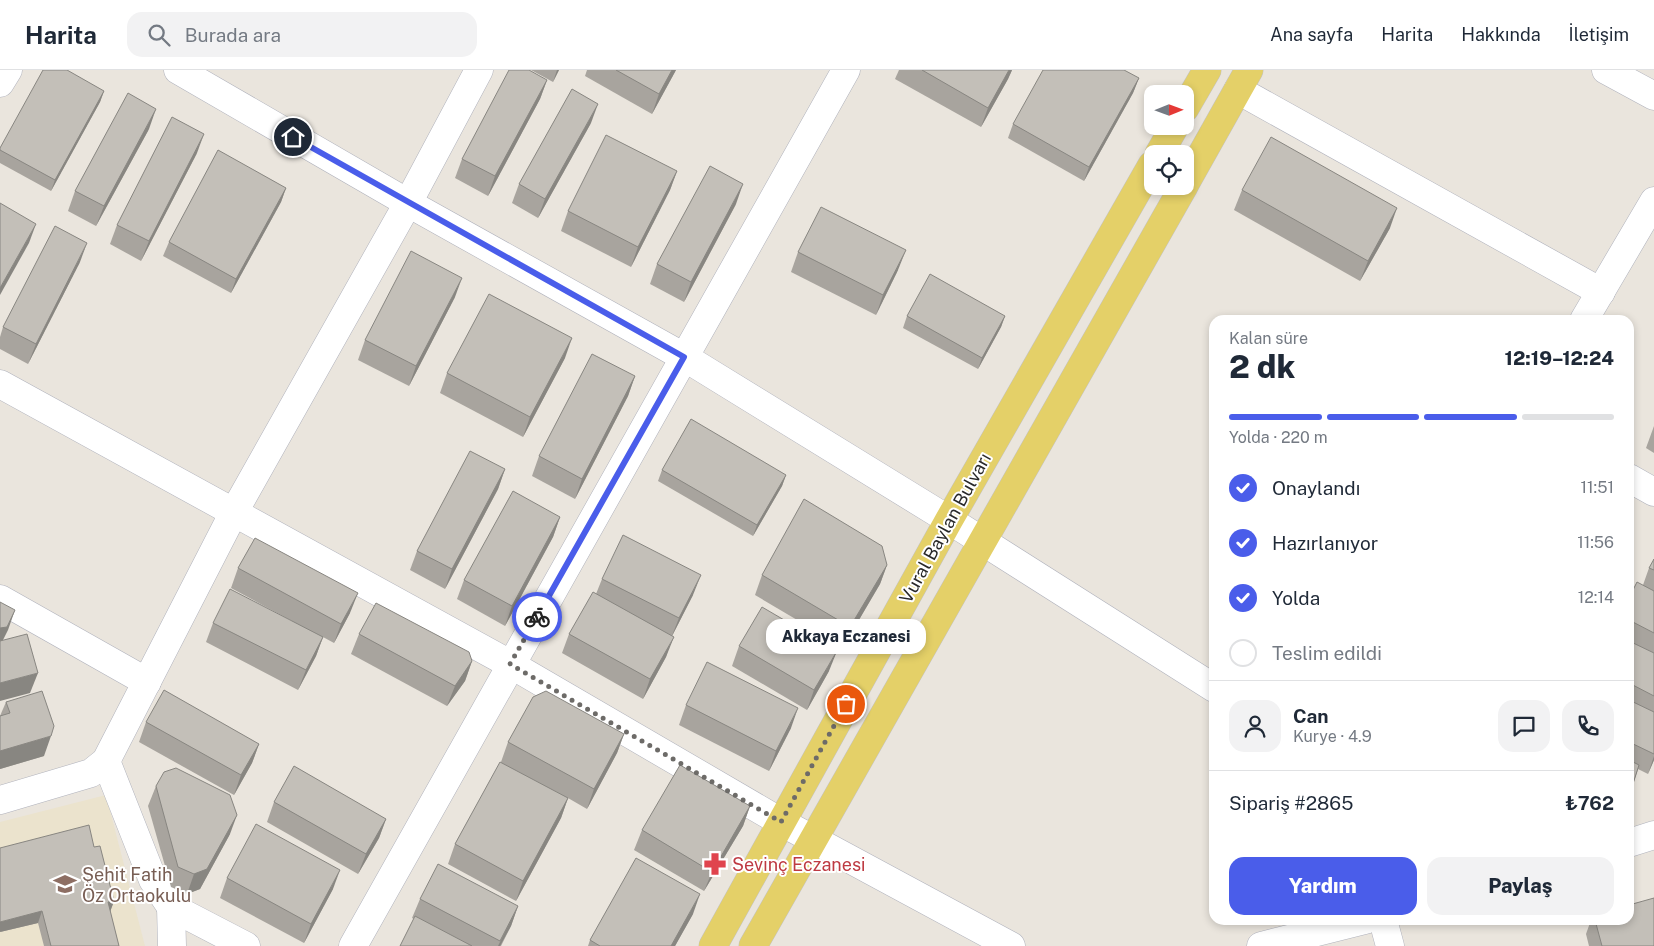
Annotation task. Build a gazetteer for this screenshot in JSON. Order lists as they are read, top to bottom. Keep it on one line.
{"streets":{"main road":["Vural Baylan Bulvarı"]},"places":{"other":["Akkaya Eczanesi"],"pharmacy":["Sevinç Eczanesi"],"school or university":["Şehit Fatih Öz Ortaokulu"]},"north":"right","page":{"header":"Harita","search":"Burada ara","nav":["Ana sayfa","Harita","Hakkında","İletişim"],"heading":["2 dk","Kalan süre","12:19–12:24"],"panel":["Can","Kurye · 4.9","Sipariş #2865","₺762"],"bar":"Yolda · 220 m","list":[["Onaylandı","11:51"],["Hazırlanıyor","11:56"],["Yolda","12:14"],"Teslim edildi"],"bubble":"Akkaya Eczanesi","buttons":["Yardım","Paylaş"]}}
